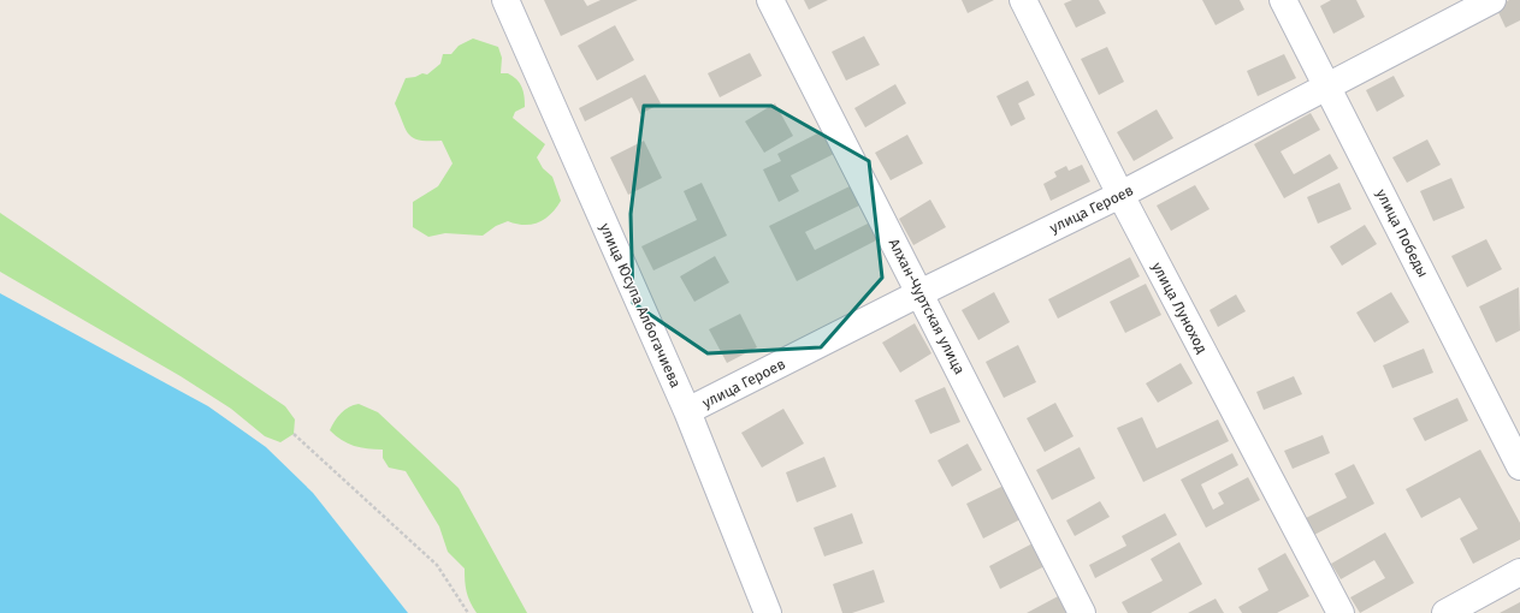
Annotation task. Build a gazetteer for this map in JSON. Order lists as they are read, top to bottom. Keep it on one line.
{"streets":{"street":["улица Героев","улица Победы","улица Юсупа Албогачиева","Алхан-Чуртская улица","улица Луноход"]},"crossings":[["улица Героев","улица Победы"],["улица Героев","улица Юсупа Албогачиева"],["улица Героев","Алхан-Чуртская улица"],["улица Героев","улица Луноход"]]}
